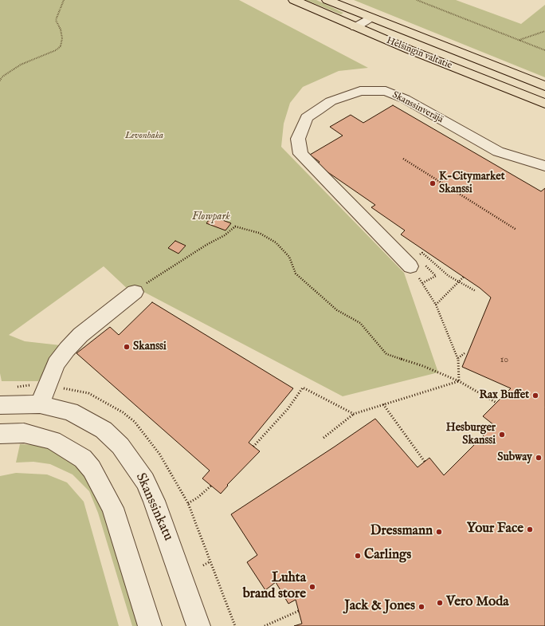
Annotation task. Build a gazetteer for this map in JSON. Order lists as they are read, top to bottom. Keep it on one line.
{"streets":{"highway":["Helsingin valtatie"],"street":["Skanssinveräjä","Skanssinkatu"]},"parks":["Levonhaka","Flowpark"],"places":["K-Citymarket Skanssi","Skanssi","Rax Buffet","Hesburger Skanssi","Subway","Your Face","Dressmann","Carlings","Luhta brand store","Vero Moda","Jack & Jones"],"house_numbers":["10"]}
